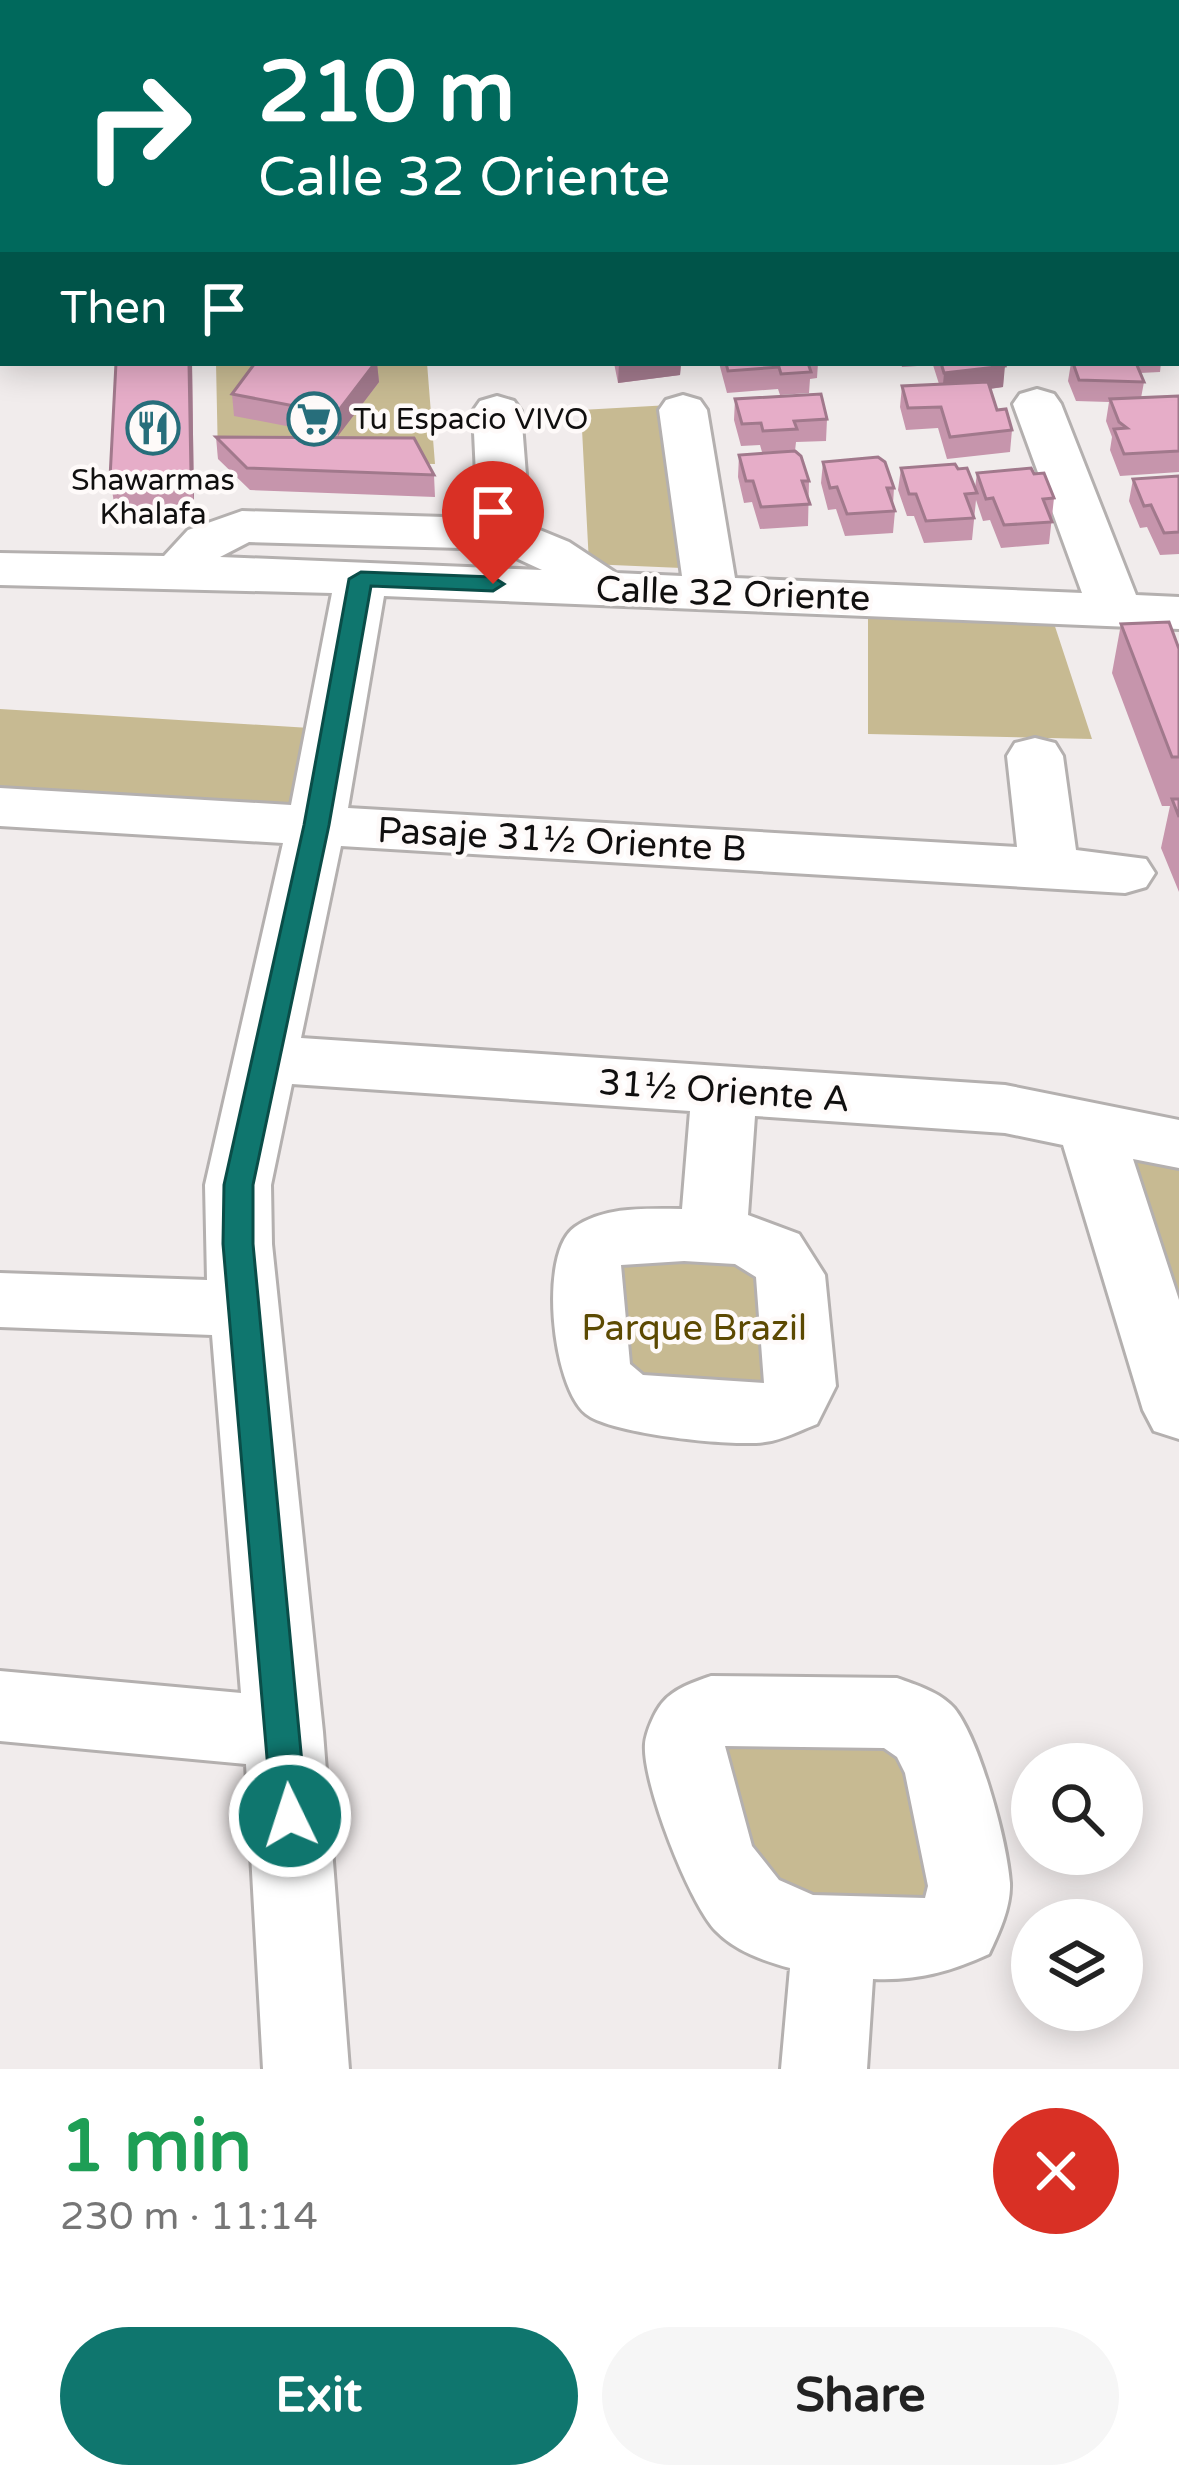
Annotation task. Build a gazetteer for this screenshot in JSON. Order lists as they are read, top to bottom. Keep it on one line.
{"streets":{"street":["Calle 32 Oriente","Pasaje 31½ Oriente B","31½ Oriente A"]},"parks":["Parque Brazil"],"places":{"supermarket":["Tu Espacio VIVO"],"restaurant":["Shawarmas Khalafa"]},"page":{"turn":["210 m","Calle 32 Oriente"],"then":"Then","heading":["1 min","230 m · 11:14"],"buttons":["Exit","Share"]}}
